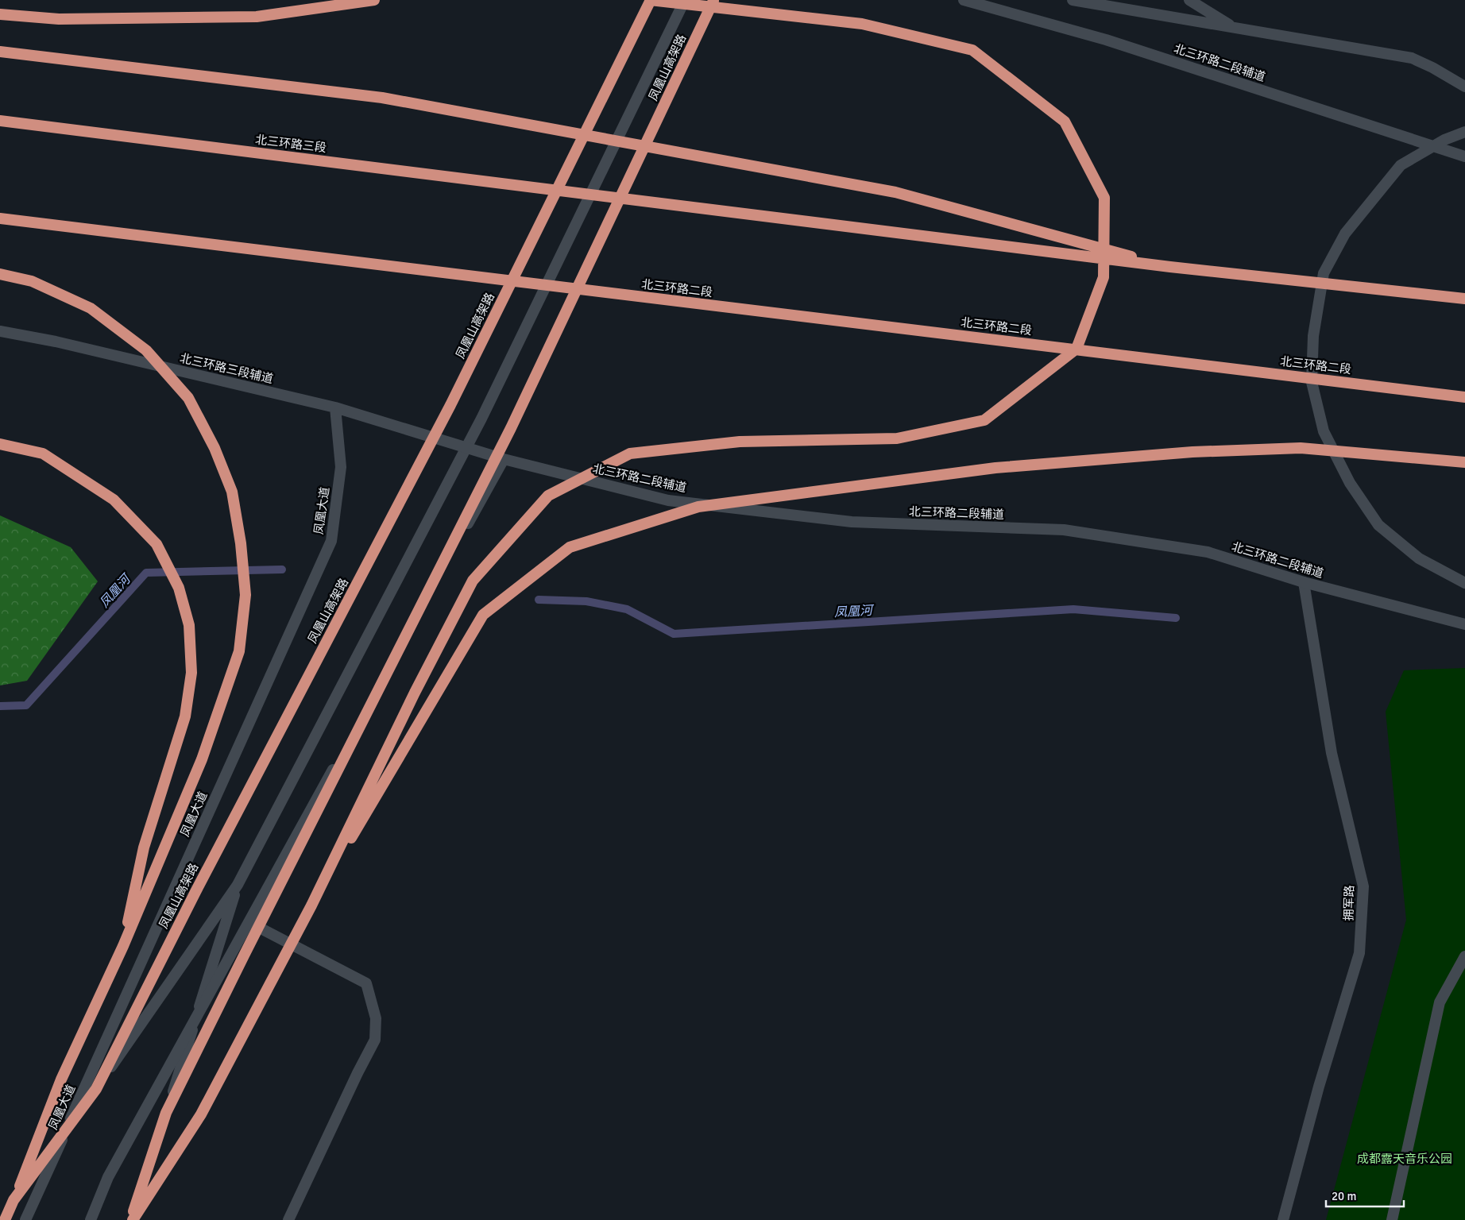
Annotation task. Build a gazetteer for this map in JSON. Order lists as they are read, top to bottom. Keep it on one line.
{"streets":{"highway":["凤凰山高架路","北三环路三段","北三环路二段"],"main road":["北三环路二段辅道","北三环路三段辅道","凤凰大道","拥军路"]},"crossings":[["北三环路二段辅道","北三环路三段辅道"],["北三环路二段辅道","拥军路"],["北三环路三段辅道","凤凰大道"]],"water":["凤凰河"],"parks":["成都露天音乐公园"],"scale_bar":"20 m"}
